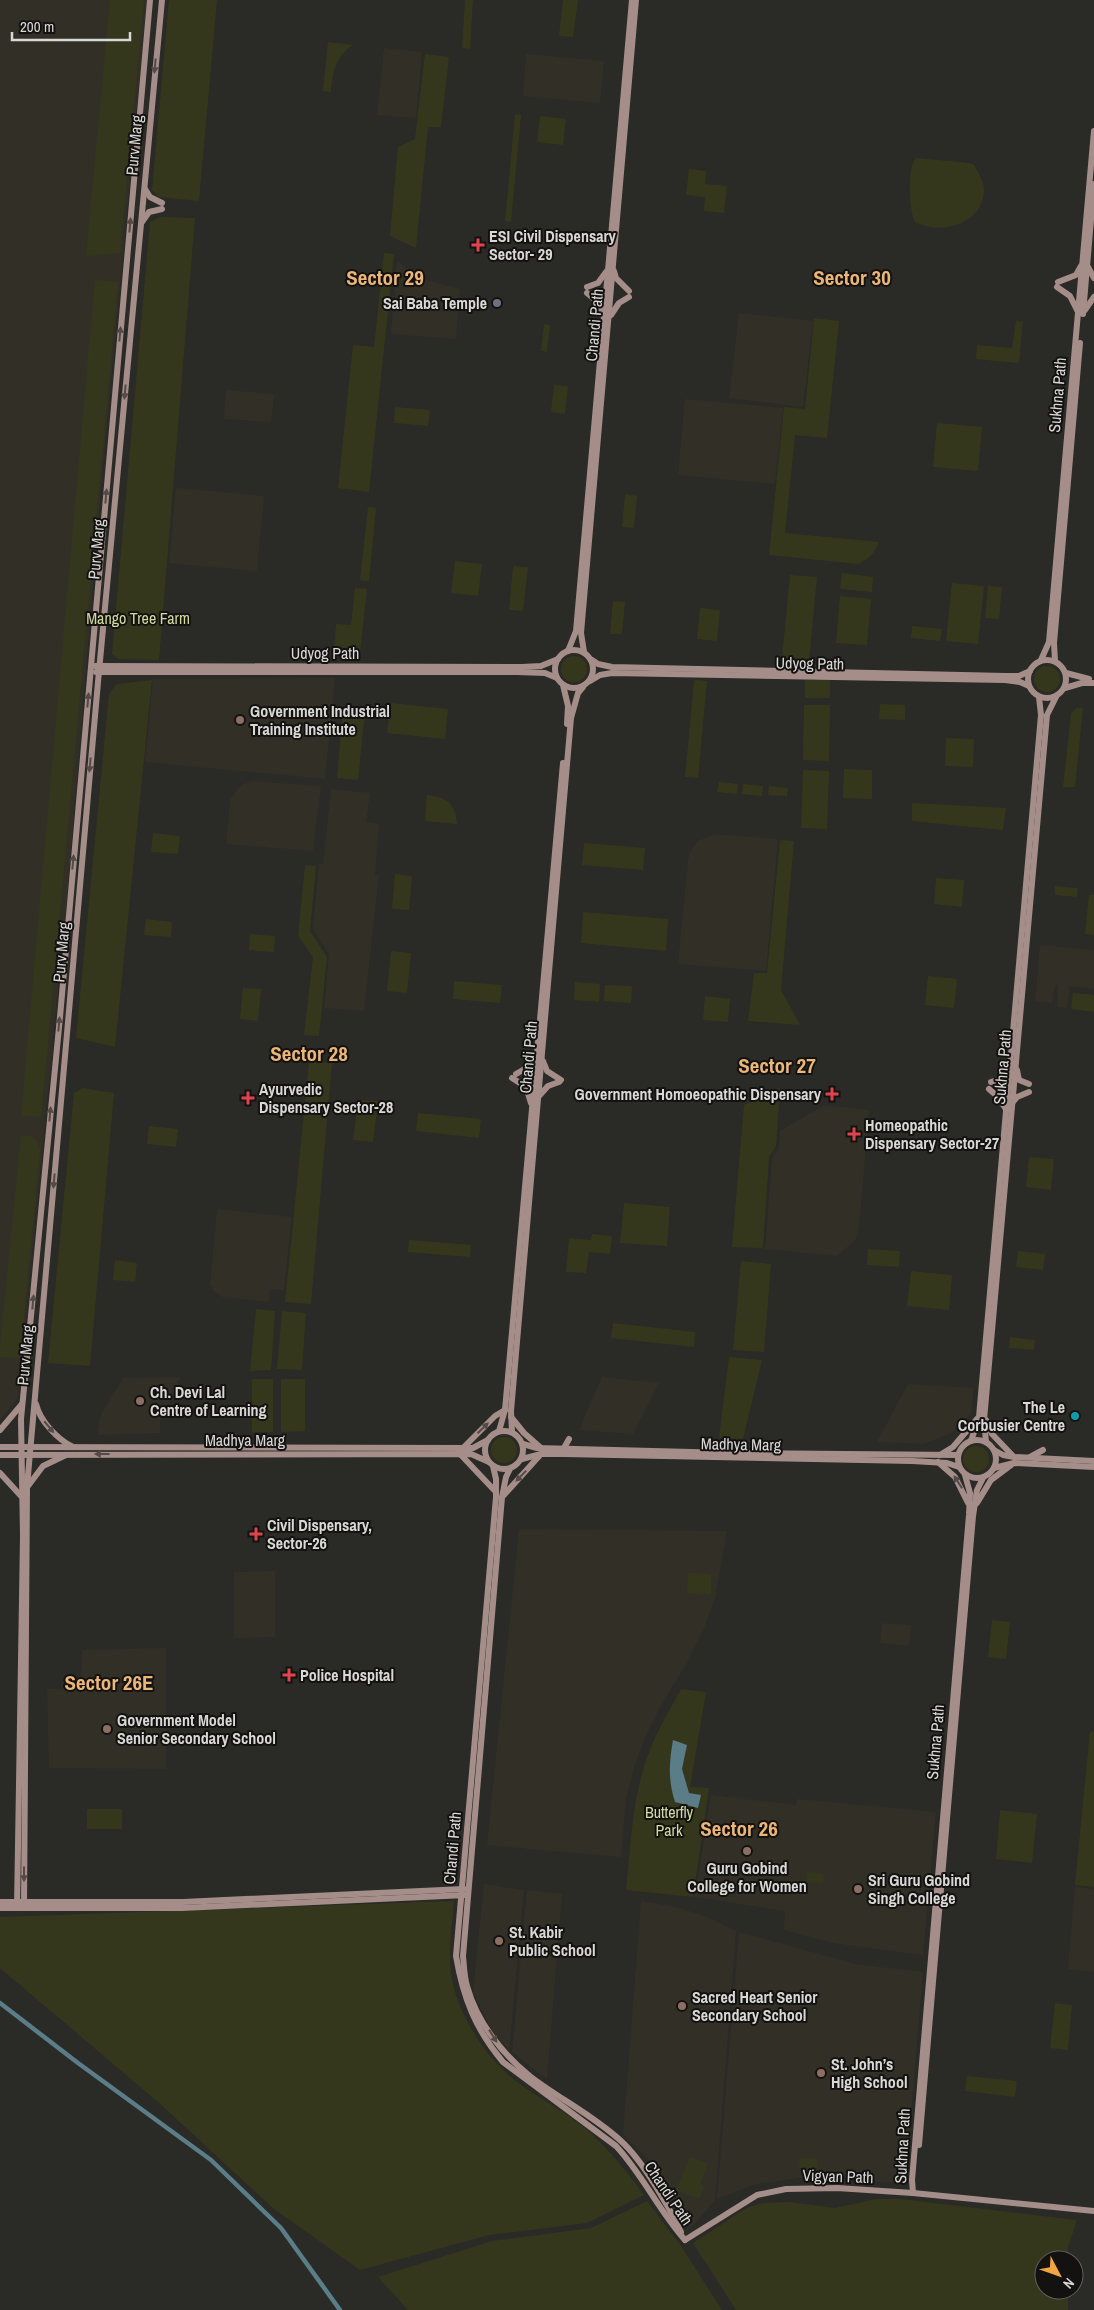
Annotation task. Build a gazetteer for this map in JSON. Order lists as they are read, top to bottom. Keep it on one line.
{"streets":{"main road":["Purv Marg","Chandi Path","Sukhna Path","Udyog Path","Madhya Marg","Vigyan Path"]},"crossings":[["Purv Marg","Udyog Path"],["Purv Marg","Madhya Marg"],["Chandi Path","Udyog Path"],["Chandi Path","Madhya Marg"],["Chandi Path","Vigyan Path"],["Sukhna Path","Udyog Path"],["Sukhna Path","Madhya Marg"],["Sukhna Path","Vigyan Path"]],"districts":["Sector 29","Sector 30","Sector 28","Sector 27","Sector 26E","Sector 26"],"parks":["Mango Tree Farm","Butterfly Park"],"places":{"health":["ESI Civil Dispensary Sector- 29","Government Homoeopathic Dispensary","Ayurvedic Dispensary Sector-28","Homeopathic Dispensary Sector-27","Civil Dispensary, Sector-26","Police Hospital"],"other":["Sai Baba Temple","Government Industrial Training Institute","Ch. Devi Lal Centre of Learning","The Le Corbusier Centre","Government Model Senior Secondary School","Guru Gobind College for Women","Sri Guru Gobind Singh College","St. Kabir Public School","Sacred Heart Senior Secondary School","St. John’s High School"]},"scale_bar":"200 m","north":"bottom right"}
